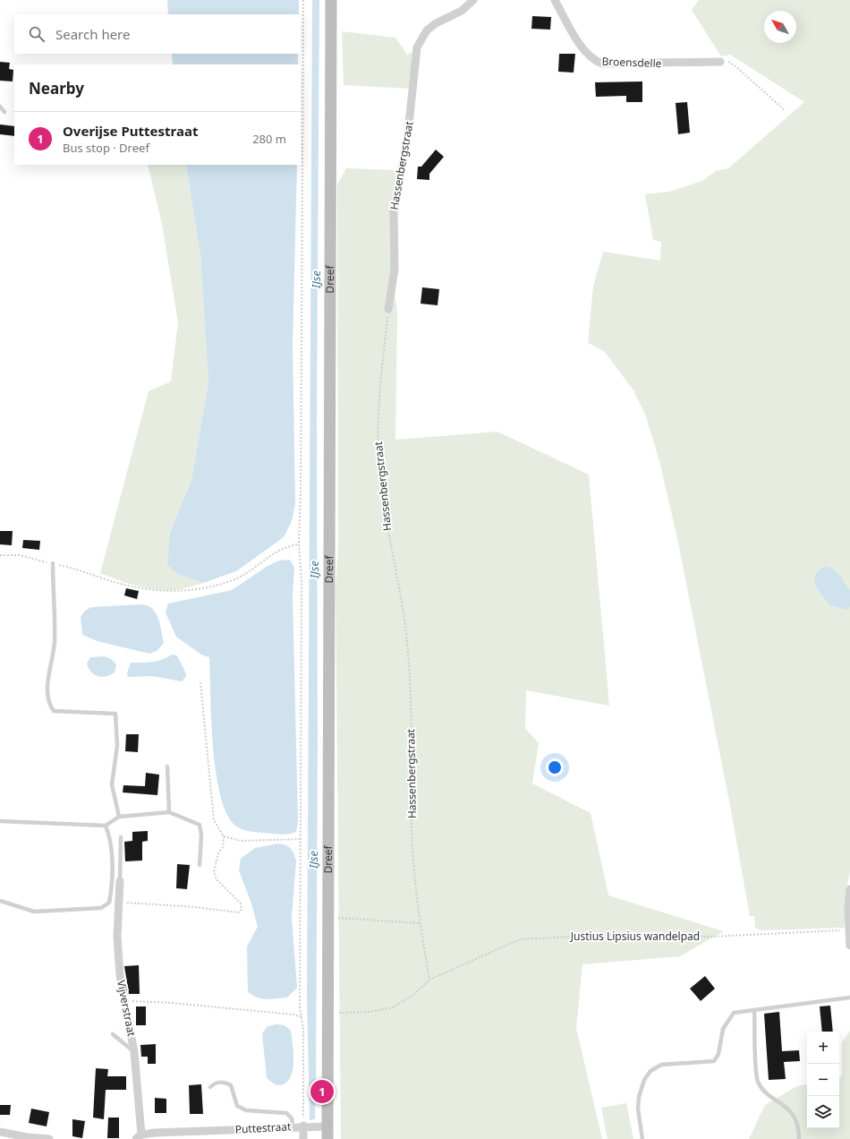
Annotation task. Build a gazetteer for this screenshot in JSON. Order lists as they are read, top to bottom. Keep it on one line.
{"streets":{"main road":["Dreef"],"street":["Broensdelle","Hassenbergstraat","Vijverstraat","Puttestraat"],"path":["Justius Lipsius wandelpad"]},"crossings":[["Hassenbergstraat","Justius Lipsius wandelpad"],["Dreef","Puttestraat"],["Vijverstraat","Puttestraat"]],"water":["IJse"],"north":"top left","page":{"search":"Search here","heading":"Nearby","list":[{"mark":"1","name":"Overijse Puttestraat","note":"Bus stop · Dreef","value":"280 m"}],"map_buttons":["+","−"],"pins":"1"}}
